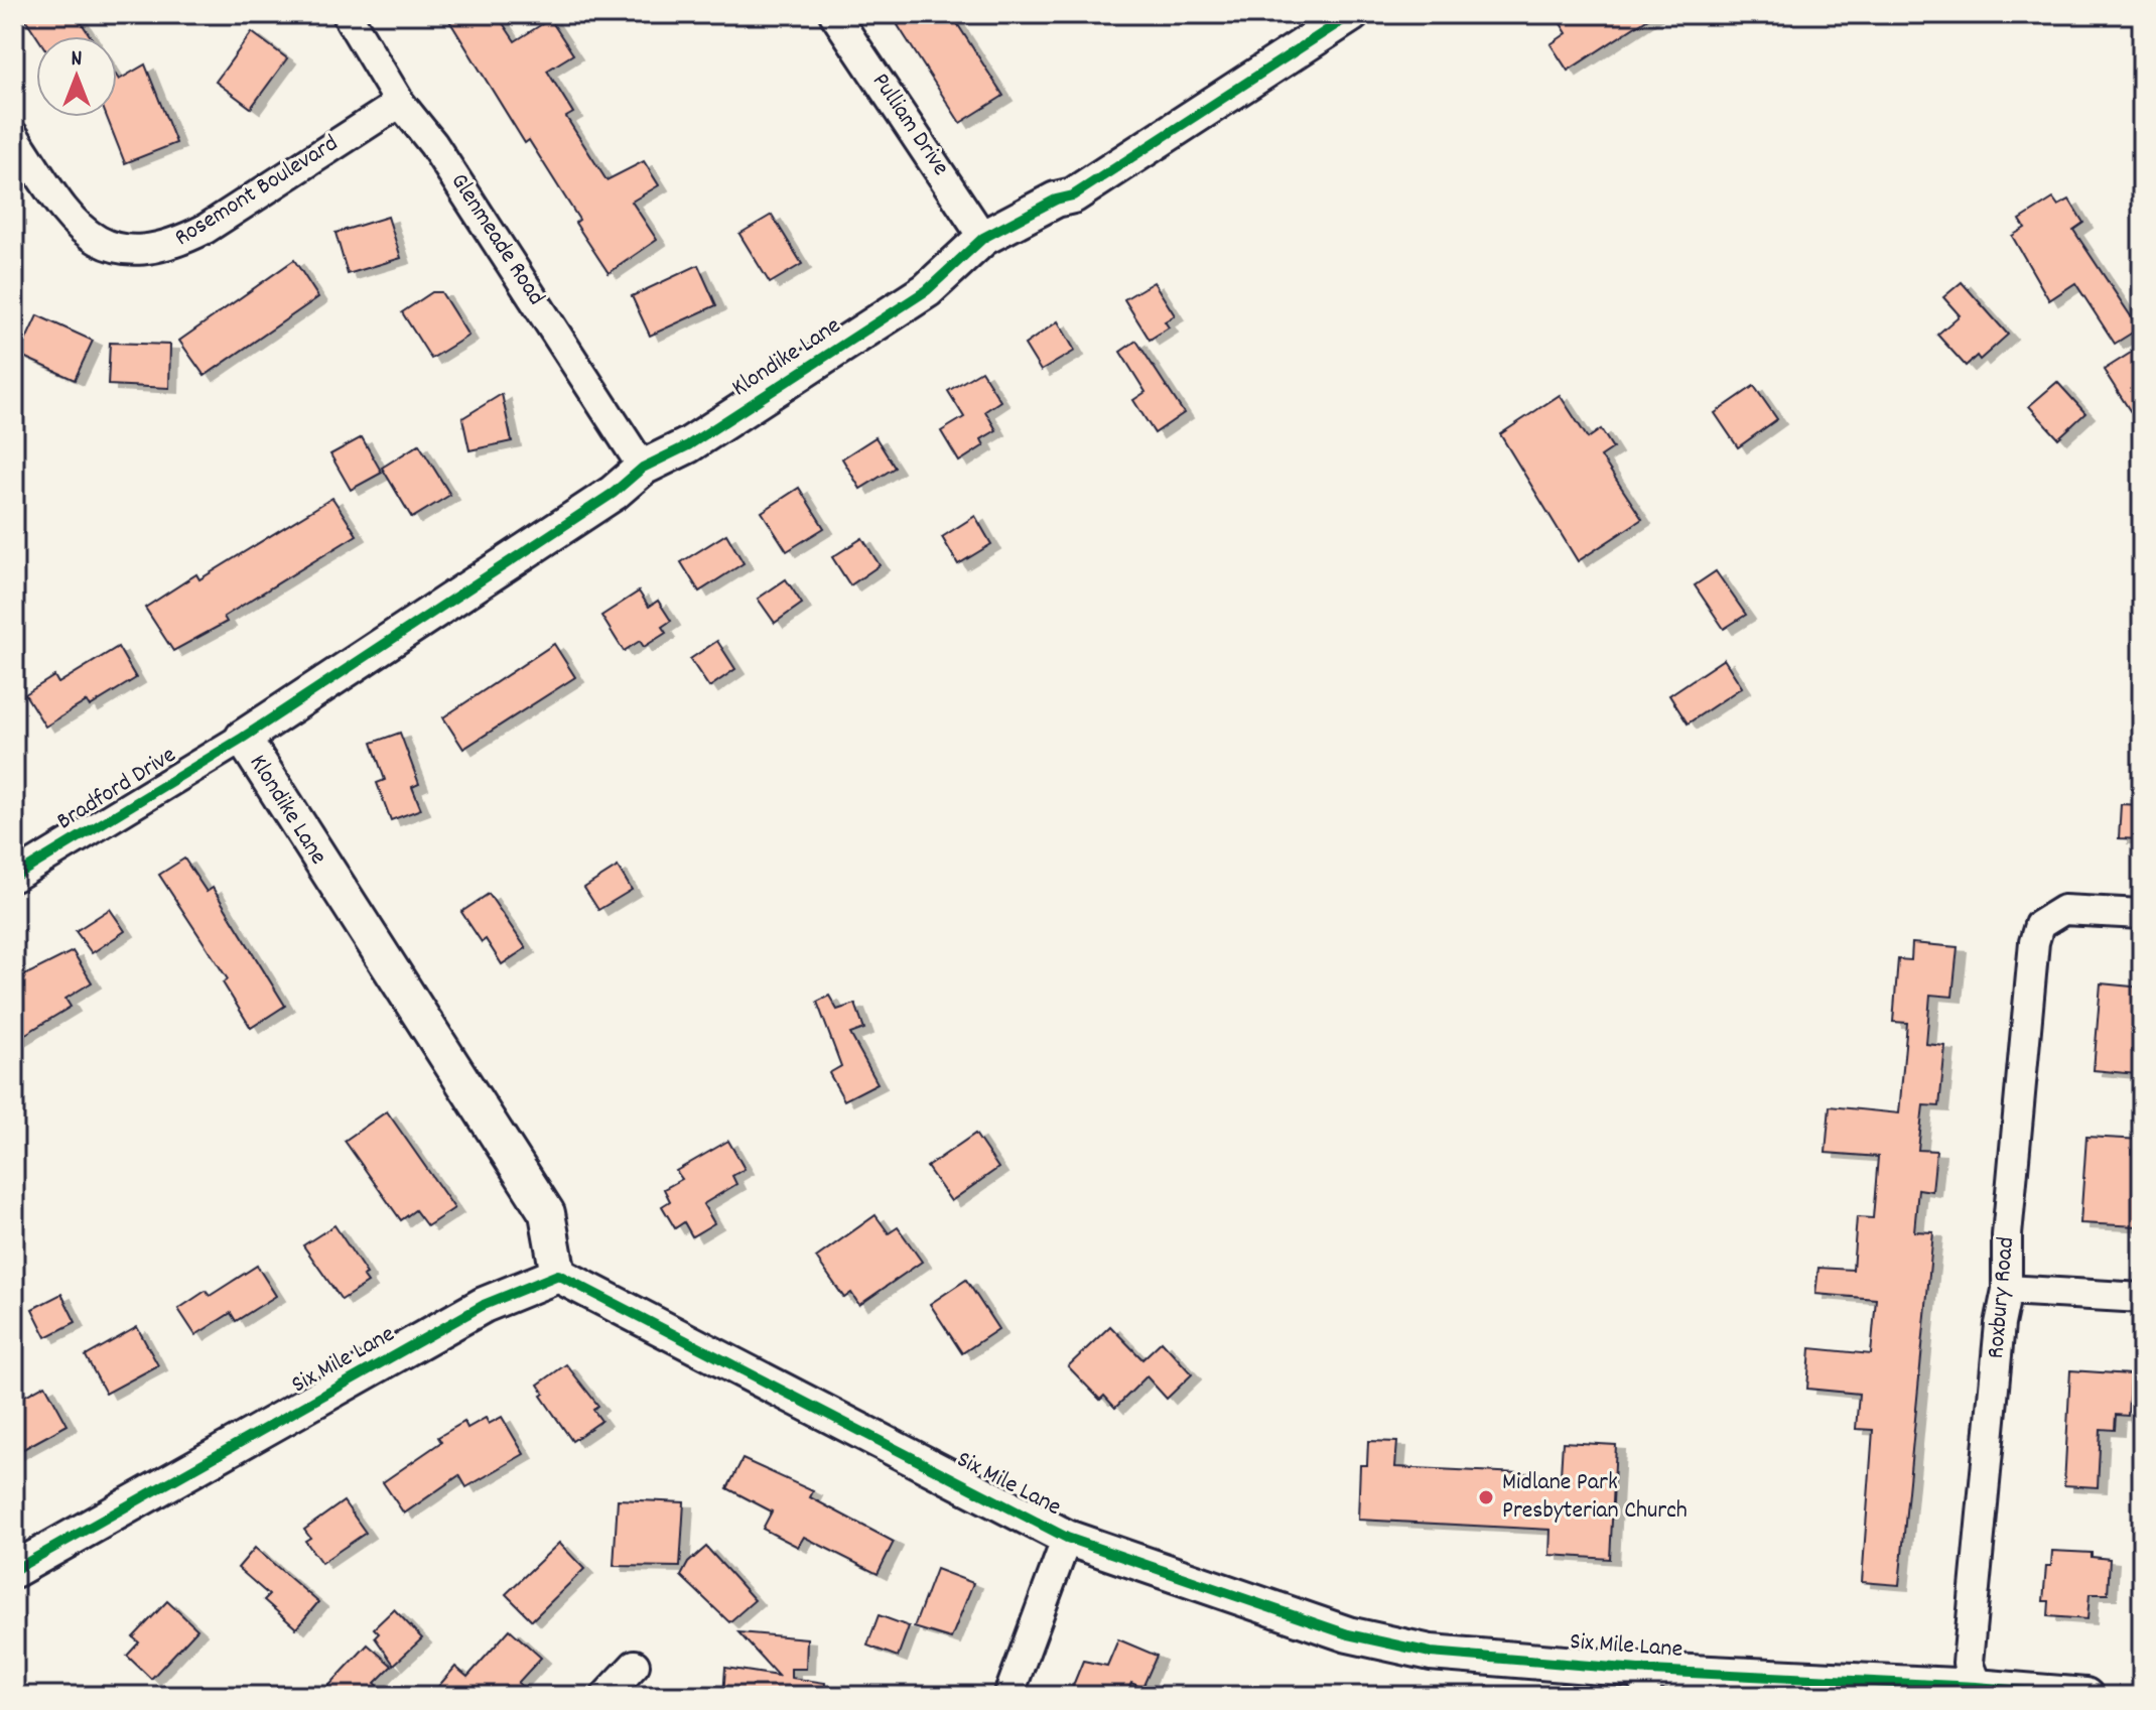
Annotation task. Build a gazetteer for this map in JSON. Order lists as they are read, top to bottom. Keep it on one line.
{"streets":{"street":["Pulliam Drive","Rosemont Boulevard","Glenmeade Road","Klondike Lane","Bradford Drive","Roxbury Road","Six Mile Lane"]},"crossings":[["Pulliam Drive","Klondike Lane"],["Rosemont Boulevard","Glenmeade Road"],["Glenmeade Road","Klondike Lane"],["Klondike Lane","Bradford Drive"],["Klondike Lane","Six Mile Lane"],["Roxbury Road","Six Mile Lane"]],"places":["Midlane Park Presbyterian Church"],"north":"top"}
